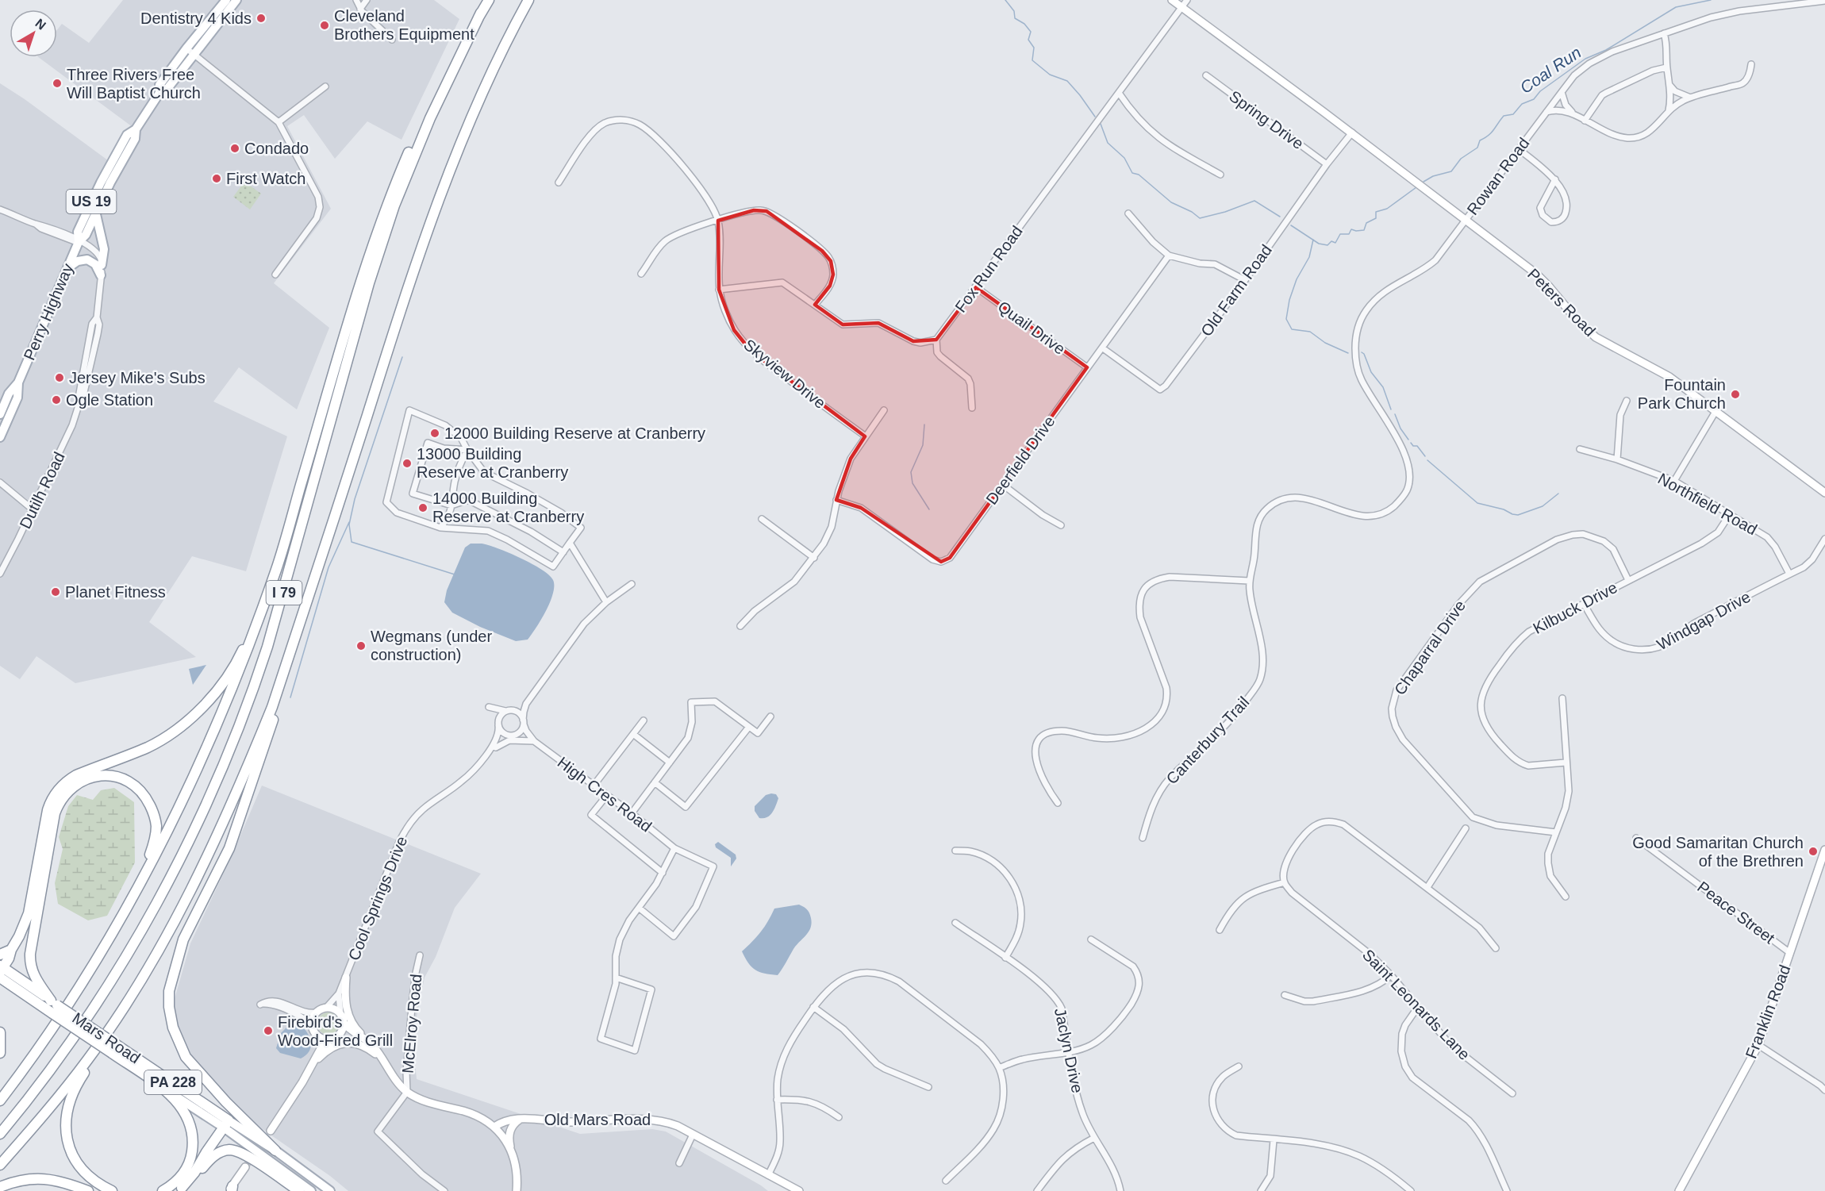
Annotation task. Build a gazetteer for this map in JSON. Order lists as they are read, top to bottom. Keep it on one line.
{"streets":{"highway":["I 79","Mars Road","PA 228"],"main road":["US 19","Perry Highway"],"street":["Spring Drive","Rowan Road","Fox Run Road","Old Farm Road","Peters Road","Quail Drive","Skyview Drive","Deerfield Drive","Dutilh Road","Northfield Road","Kilbuck Drive","Windgap Drive","Chaparral Drive","Canterbury Trail","High Cres Road","Cool Springs Drive","Peace Street","Saint Leonards Lane","Franklin Road","McElroy Road","Jaclyn Drive","Old Mars Road"]},"crossings":[["Spring Drive","Old Farm Road"],["Rowan Road","Fox Run Road"],["Rowan Road","Old Farm Road"],["Rowan Road","Peters Road"],["Rowan Road","Canterbury Trail"],["Fox Run Road","Quail Drive"],["Old Farm Road","Deerfield Drive"],["Peters Road","Canterbury Trail"],["Quail Drive","Deerfield Drive"],["Northfield Road","Kilbuck Drive"],["Northfield Road","Windgap Drive"],["Kilbuck Drive","Windgap Drive"],["Kilbuck Drive","Chaparral Drive"],["High Cres Road","Cool Springs Drive"],["Peace Street","Franklin Road"]],"water":["Coal Run"],"places":["Dentistry 4 Kids","Cleveland Brothers Equipment","Three Rivers Free Will Baptist Church","Condado","First Watch","Jersey Mike's Subs","Fountain Park Church","Ogle Station","12000 Building Reserve at Cranberry","13000 Building Reserve at Cranberry","14000 Building Reserve at Cranberry","Planet Fitness","Wegmans (under construction)","Good Samaritan Church of the Brethren","Firebird's Wood-Fired Grill"],"north":"top right"}
